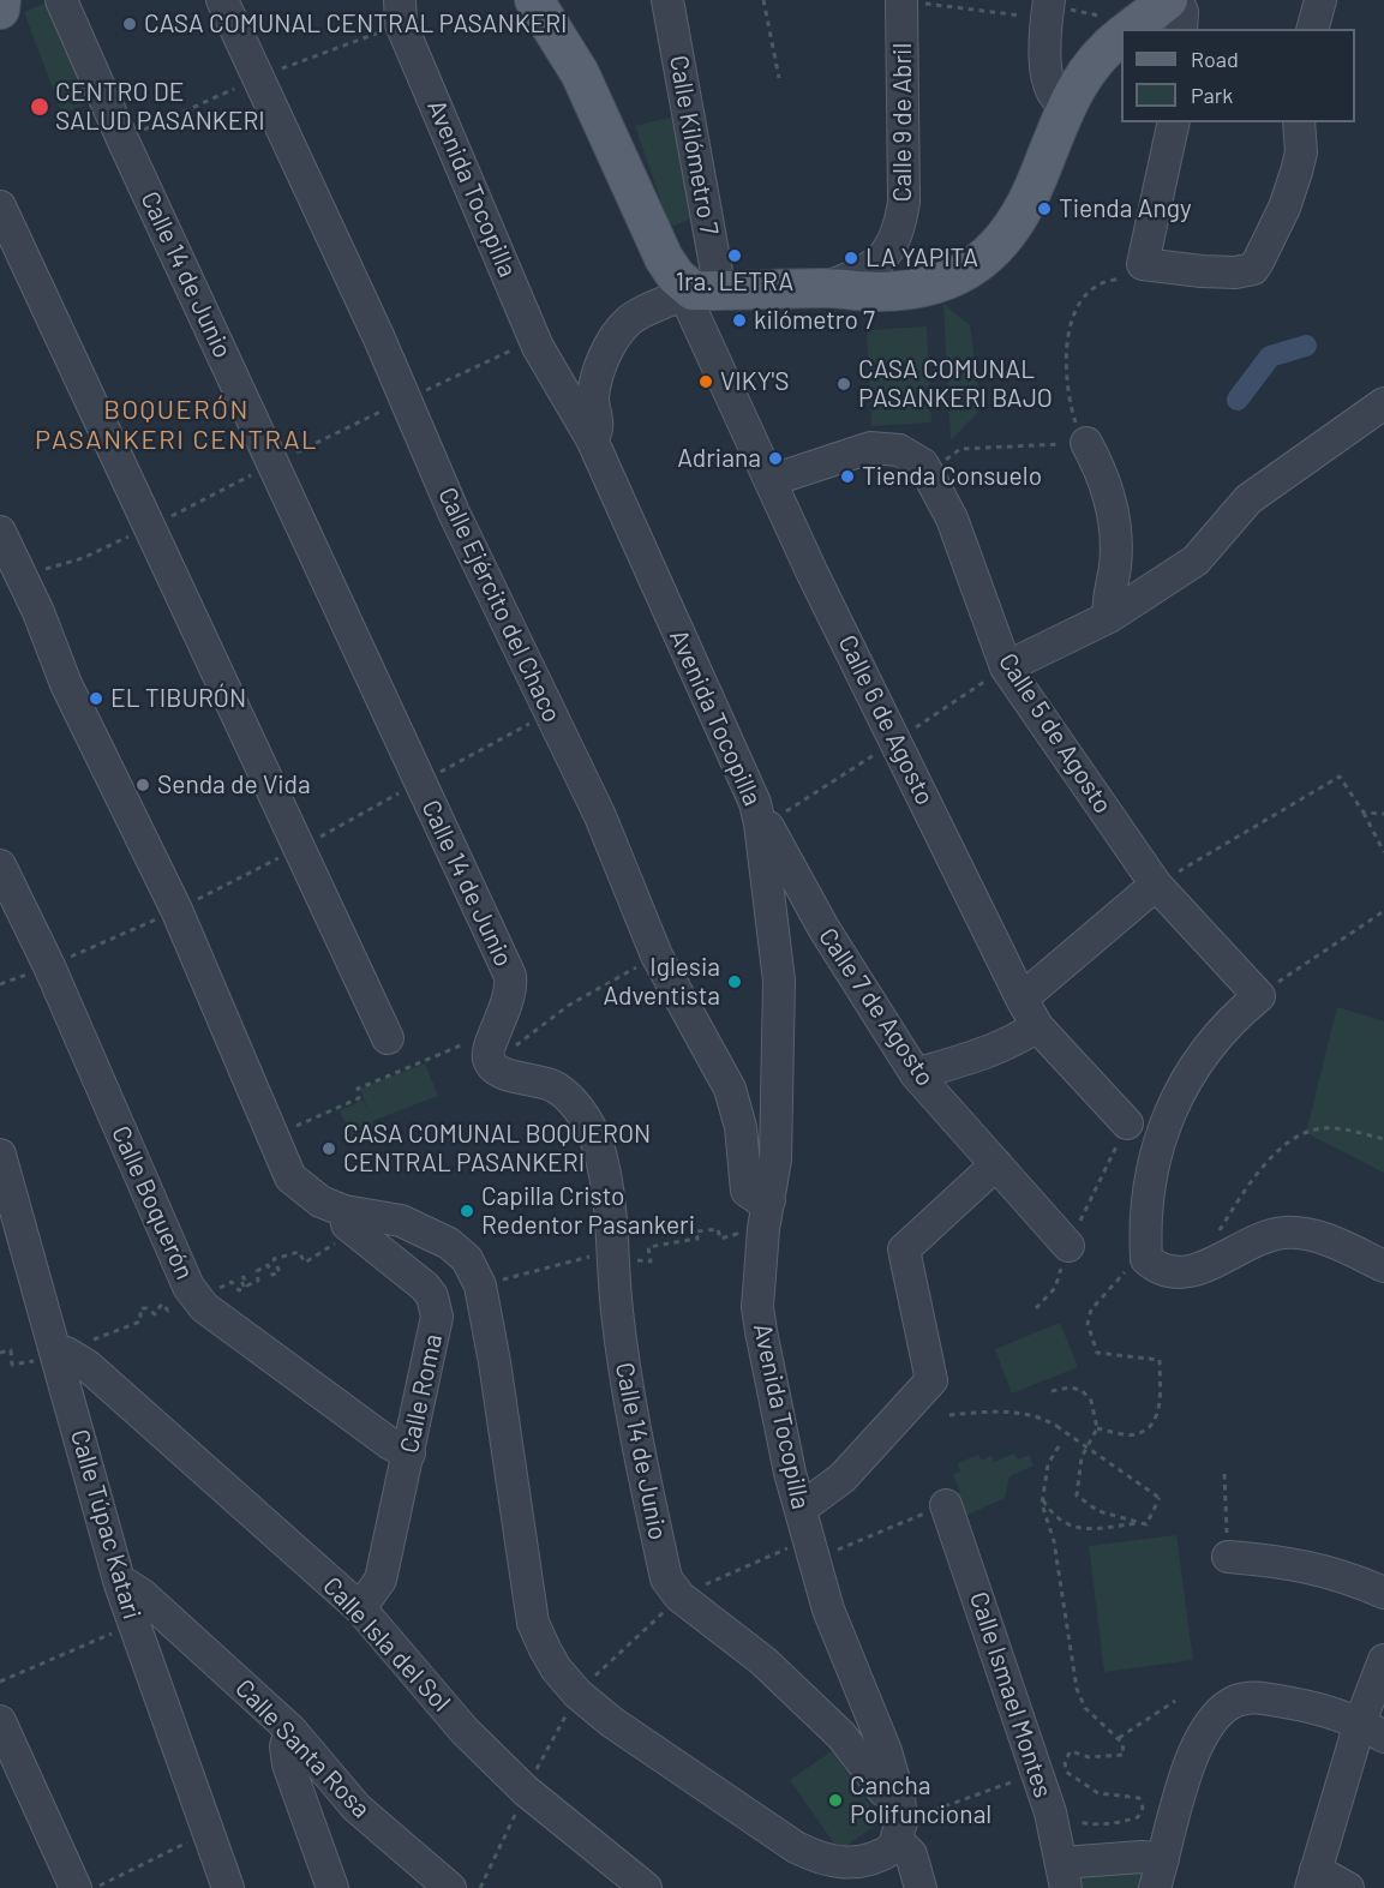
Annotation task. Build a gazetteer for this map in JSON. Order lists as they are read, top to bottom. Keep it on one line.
{"streets":{"street":["Calle 9 de Abril","Calle Kilómetro 7","Avenida Tocopilla","Calle 14 de Junio","Calle Ejército del Chaco","Calle 6 de Agosto","Calle 5 de Agosto","Calle 7 de Agosto","Calle Boquerón","Calle Roma","Calle Túpac Katari","Calle Isla del Sol","Calle Ismael Montes","Calle Santa Rosa"]},"crossings":[["Calle Kilómetro 7","Calle 6 de Agosto"],["Avenida Tocopilla","Calle 14 de Junio"],["Avenida Tocopilla","Calle Ejército del Chaco"],["Avenida Tocopilla","Calle 7 de Agosto"],["Calle 6 de Agosto","Calle 5 de Agosto"],["Calle Boquerón","Calle Roma"],["Calle Roma","Calle Isla del Sol"],["Calle Túpac Katari","Calle Isla del Sol"],["Calle Túpac Katari","Calle Santa Rosa"]],"districts":["BOQUERÓN PASANKERI CENTRAL"],"places":["CASA COMUNAL CENTRAL PASANKERI","CENTRO DE SALUD PASANKERI","Tienda Angy","1ra. LETRA","LA YAPITA","kilómetro 7","VIKY'S","CASA COMUNAL PASANKERI BAJO","Adriana","Tienda Consuelo","EL TIBURÓN","Senda de Vida","Iglesia Adventista","CASA COMUNAL BOQUERON CENTRAL PASANKERI","Capilla Cristo Redentor Pasankeri","Cancha Polifuncional"],"legend":["Road","Park"]}
